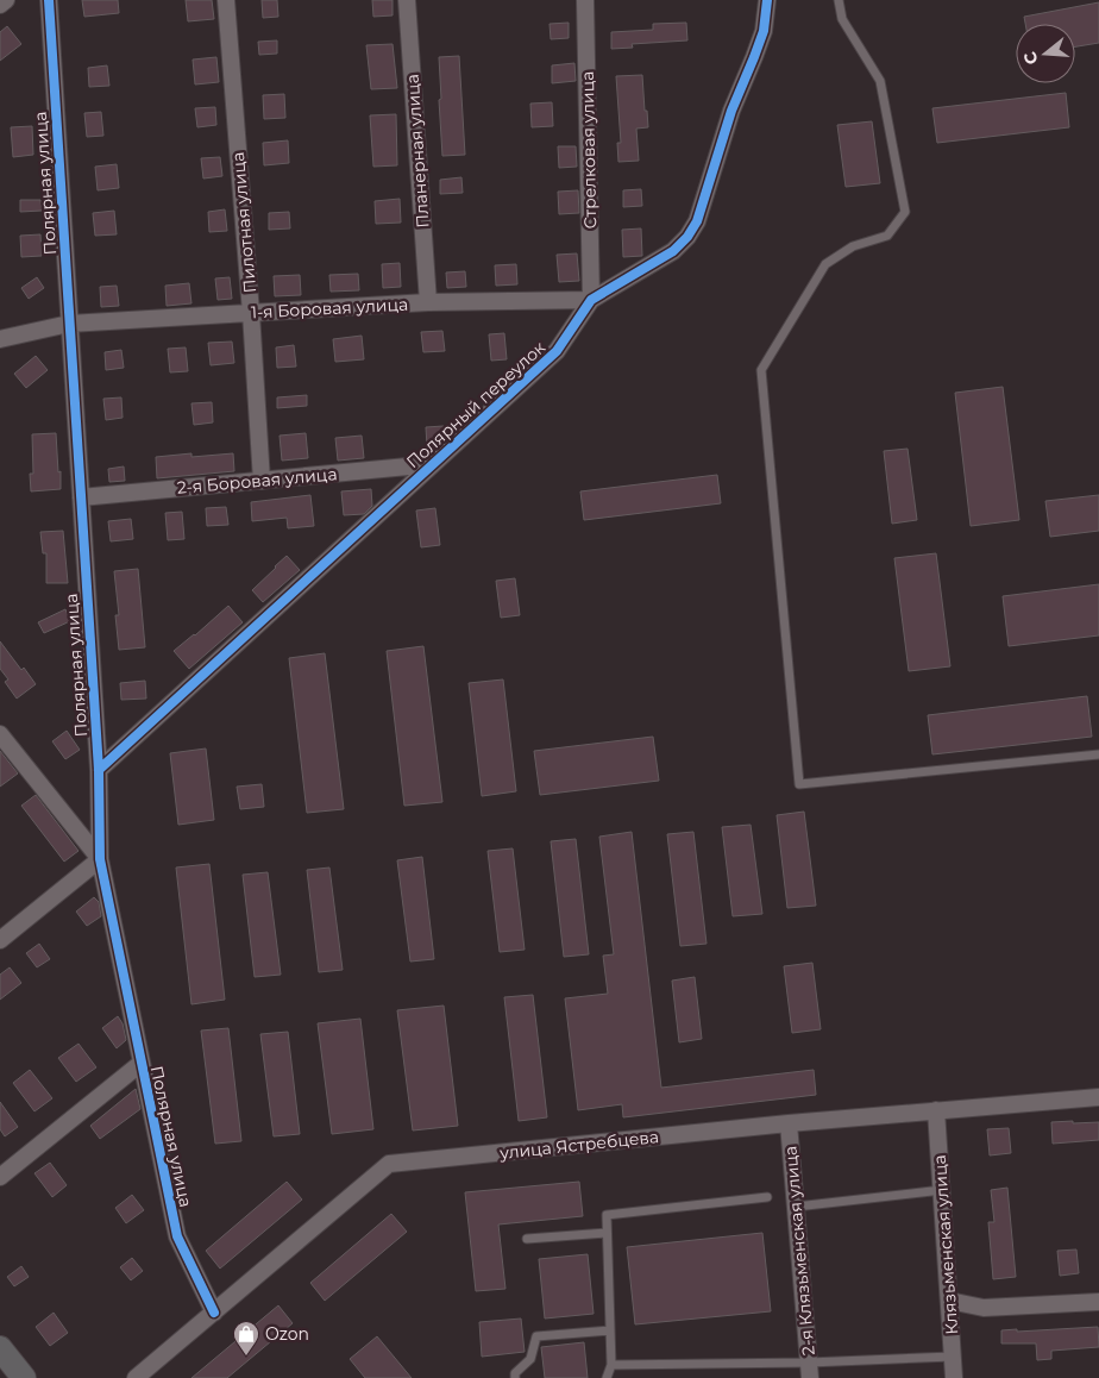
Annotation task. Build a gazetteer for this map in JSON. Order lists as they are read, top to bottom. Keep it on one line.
{"streets":{"street":["Стрелковая улица","Планерная улица","Полярная улица","Пилотная улица","1-я Боровая улица","Полярный переулок","2-я Боровая улица","улица Ястребцева","Клязьменская улица","2-я Клязьменская улица"]},"crossings":[["Стрелковая улица","1-я Боровая улица"],["Стрелковая улица","Полярный переулок"],["Планерная улица","1-я Боровая улица"],["Полярная улица","1-я Боровая улица"],["Полярная улица","Полярный переулок"],["Полярная улица","2-я Боровая улица"],["Полярная улица","улица Ястребцева"],["Пилотная улица","1-я Боровая улица"],["Пилотная улица","2-я Боровая улица"],["1-я Боровая улица","Полярный переулок"],["Полярный переулок","2-я Боровая улица"],["улица Ястребцева","Клязьменская улица"],["улица Ястребцева","2-я Клязьменская улица"]],"places":{"shop":["Ozon"]},"north":"left"}
